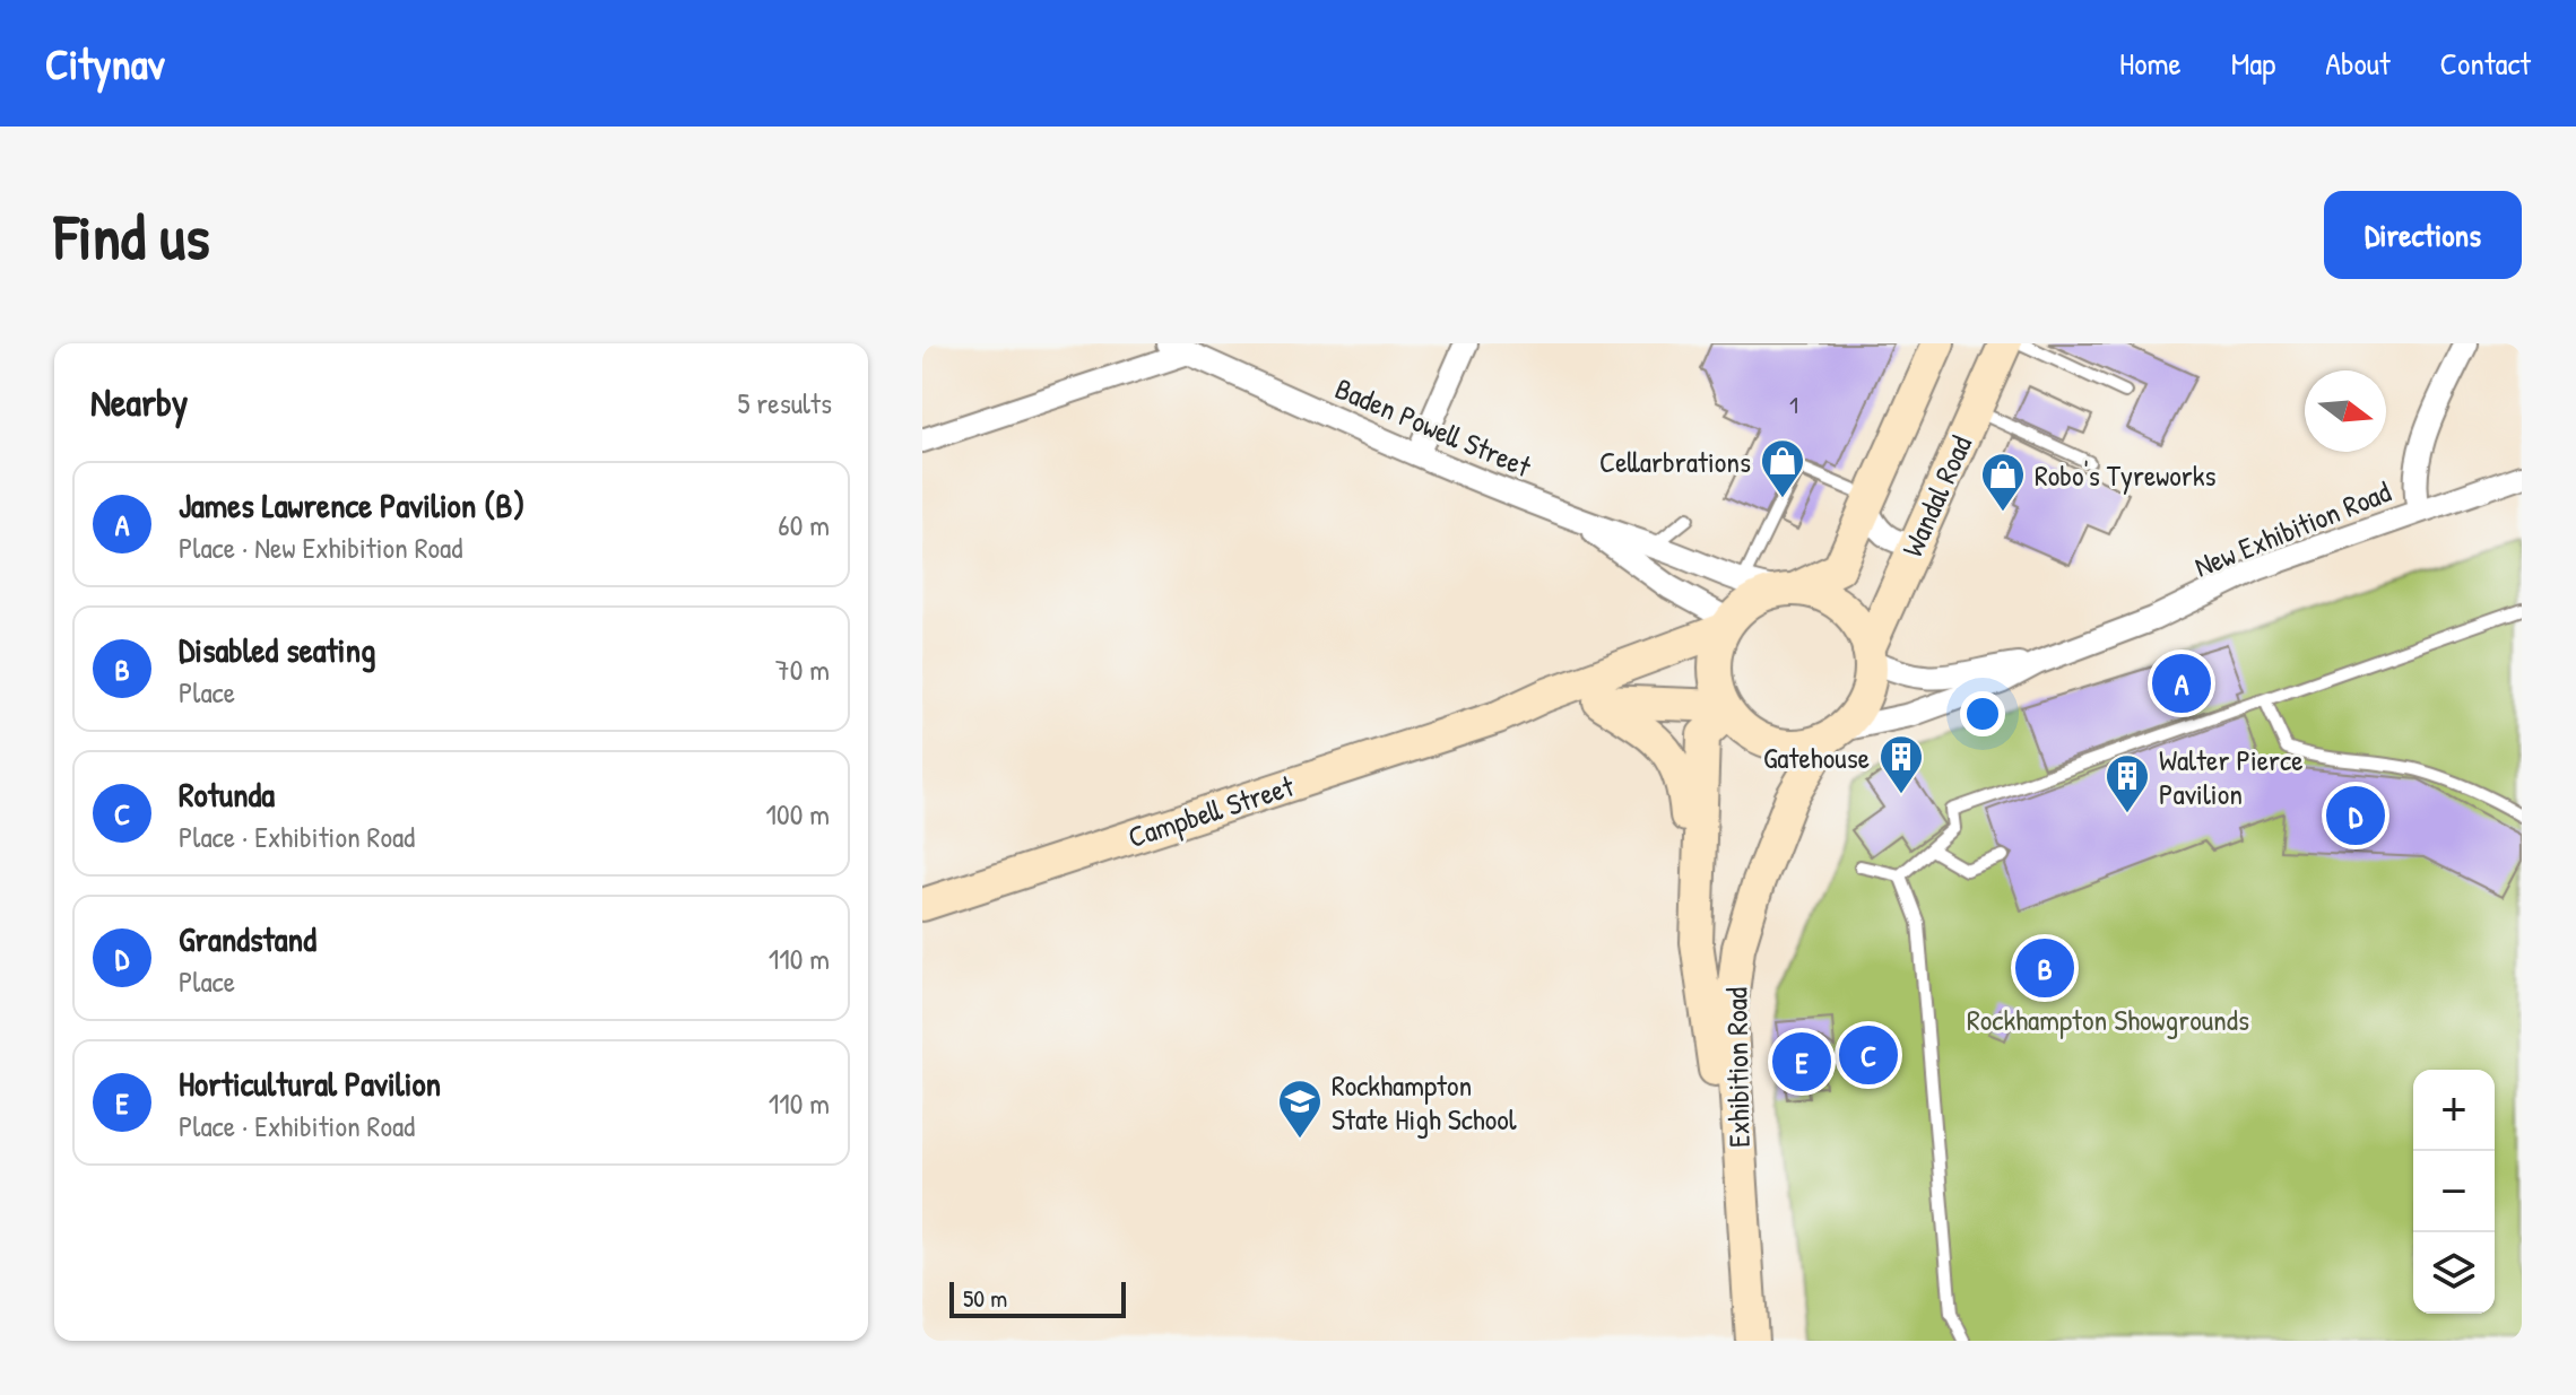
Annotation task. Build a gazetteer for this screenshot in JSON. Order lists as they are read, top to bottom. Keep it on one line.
{"streets":{"street":["Baden Powell Street","Wandal Road","New Exhibition Road","Campbell Street","Exhibition Road"]},"crossings":[["Baden Powell Street","Wandal Road"],["Baden Powell Street","New Exhibition Road"],["Baden Powell Street","Campbell Street"],["Baden Powell Street","Exhibition Road"],["Wandal Road","New Exhibition Road"],["Wandal Road","Campbell Street"],["Wandal Road","Exhibition Road"],["New Exhibition Road","Campbell Street"],["New Exhibition Road","Exhibition Road"],["Campbell Street","Exhibition Road"]],"parks":["Rockhampton Showgrounds"],"places":{"shop":["Cellarbrations","Robo's Tyreworks"],"building":["Gatehouse","Walter Pierce Pavilion"],"school or university":["Rockhampton State High School"]},"house_numbers":["1"],"scale_bar":"50 m","north":"right","page":{"header":"Citynav","nav":["Home","Map","About","Contact"],"buttons":"Directions","title":"Find us","heading":["Nearby","5 results"],"list":[{"mark":"A","name":"James Lawrence Pavilion (B)","note":"Place · New Exhibition Road","value":"60 m"},{"mark":"B","name":"Disabled seating","note":"Place","value":"70 m"},{"mark":"C","name":"Rotunda","note":"Place · Exhibition Road","value":"100 m"},{"mark":"D","name":"Grandstand","note":"Place","value":"110 m"},{"mark":"E","name":"Horticultural Pavilion","note":"Place · Exhibition Road","value":"110 m"}],"pins":["A","D","B","C","E"],"map_buttons":["+","−"],"scale":"50 m"}}
